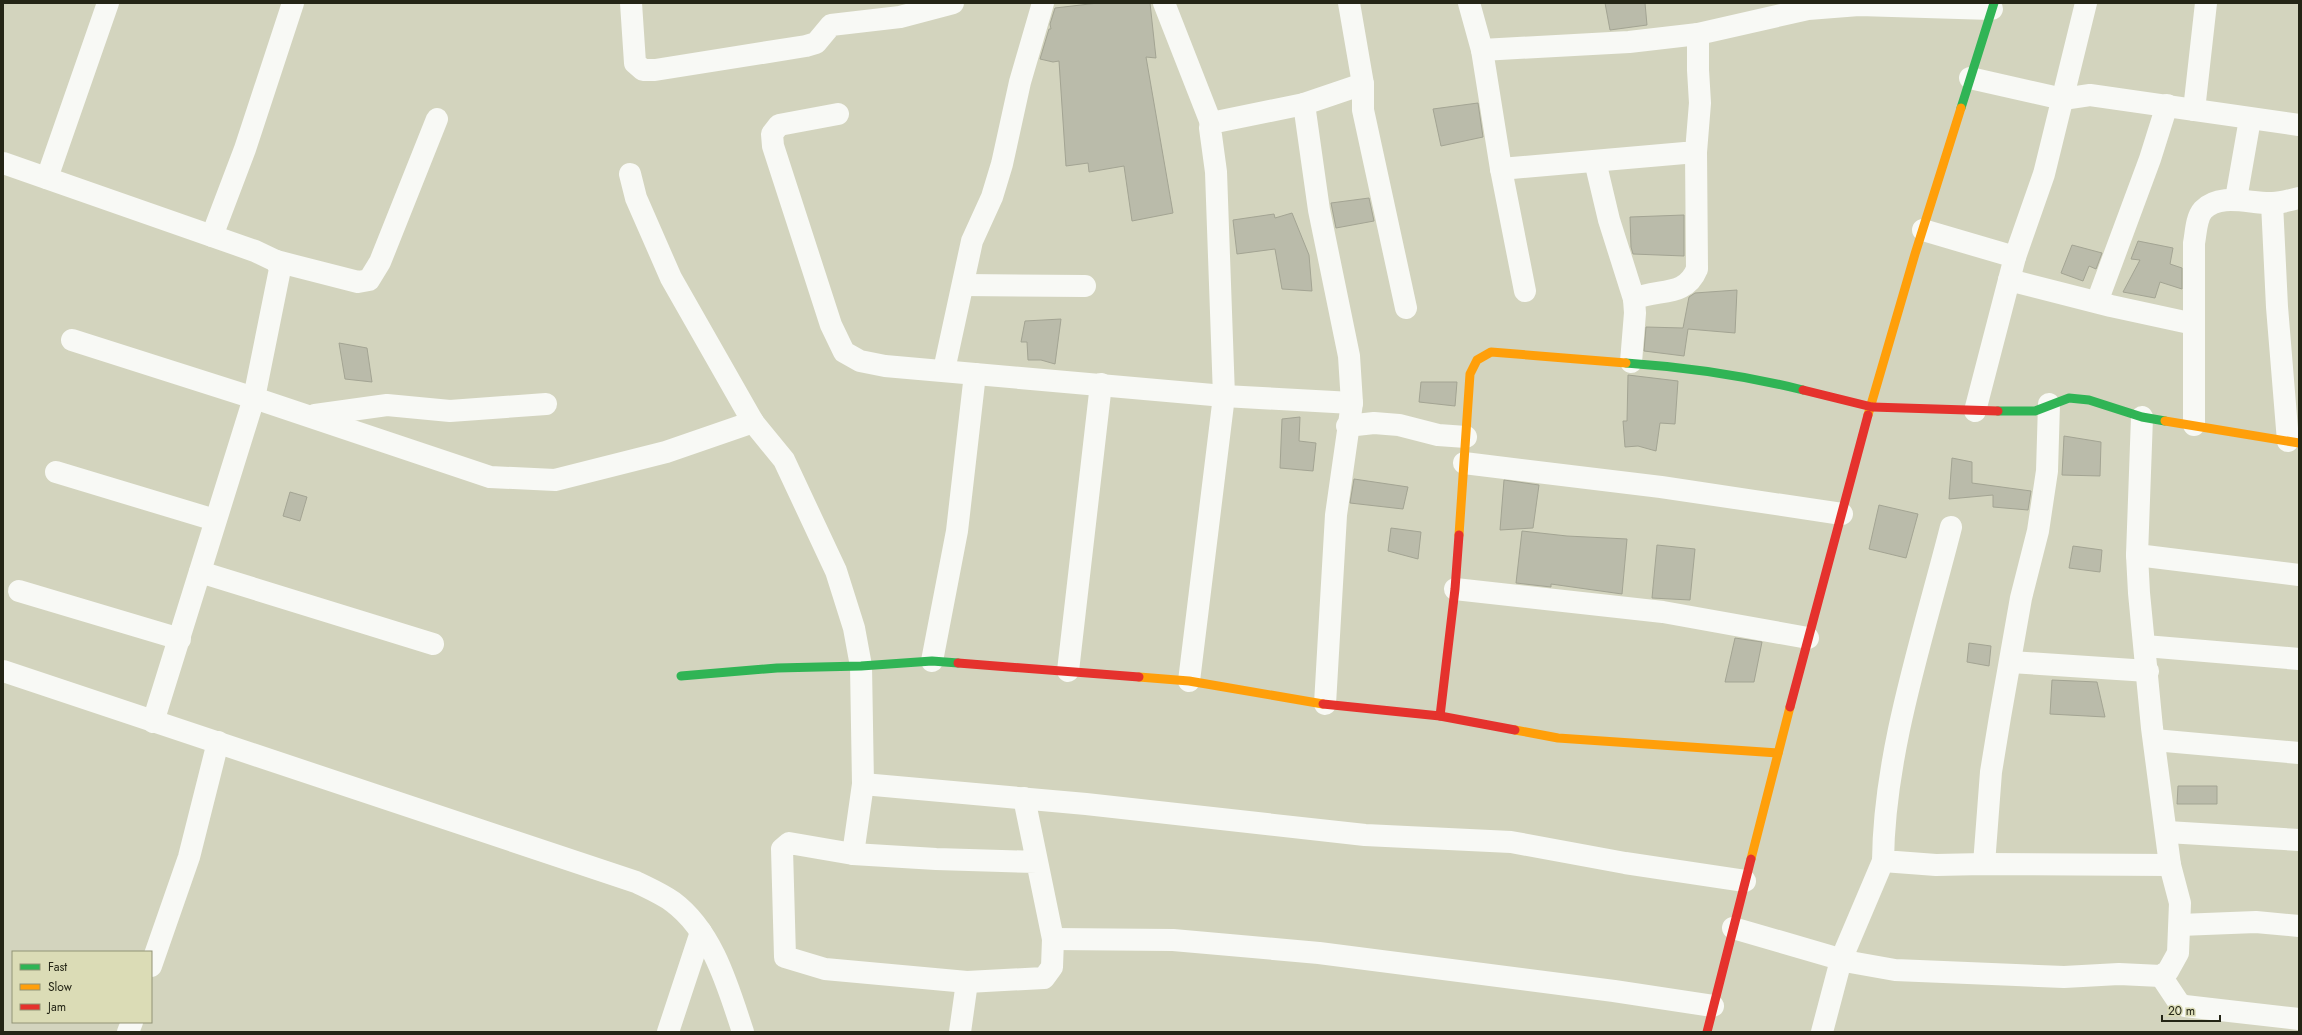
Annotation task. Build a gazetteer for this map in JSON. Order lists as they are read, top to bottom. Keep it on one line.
{"legend":["Fast","Slow","Jam"],"scale_bar":"20 m"}
